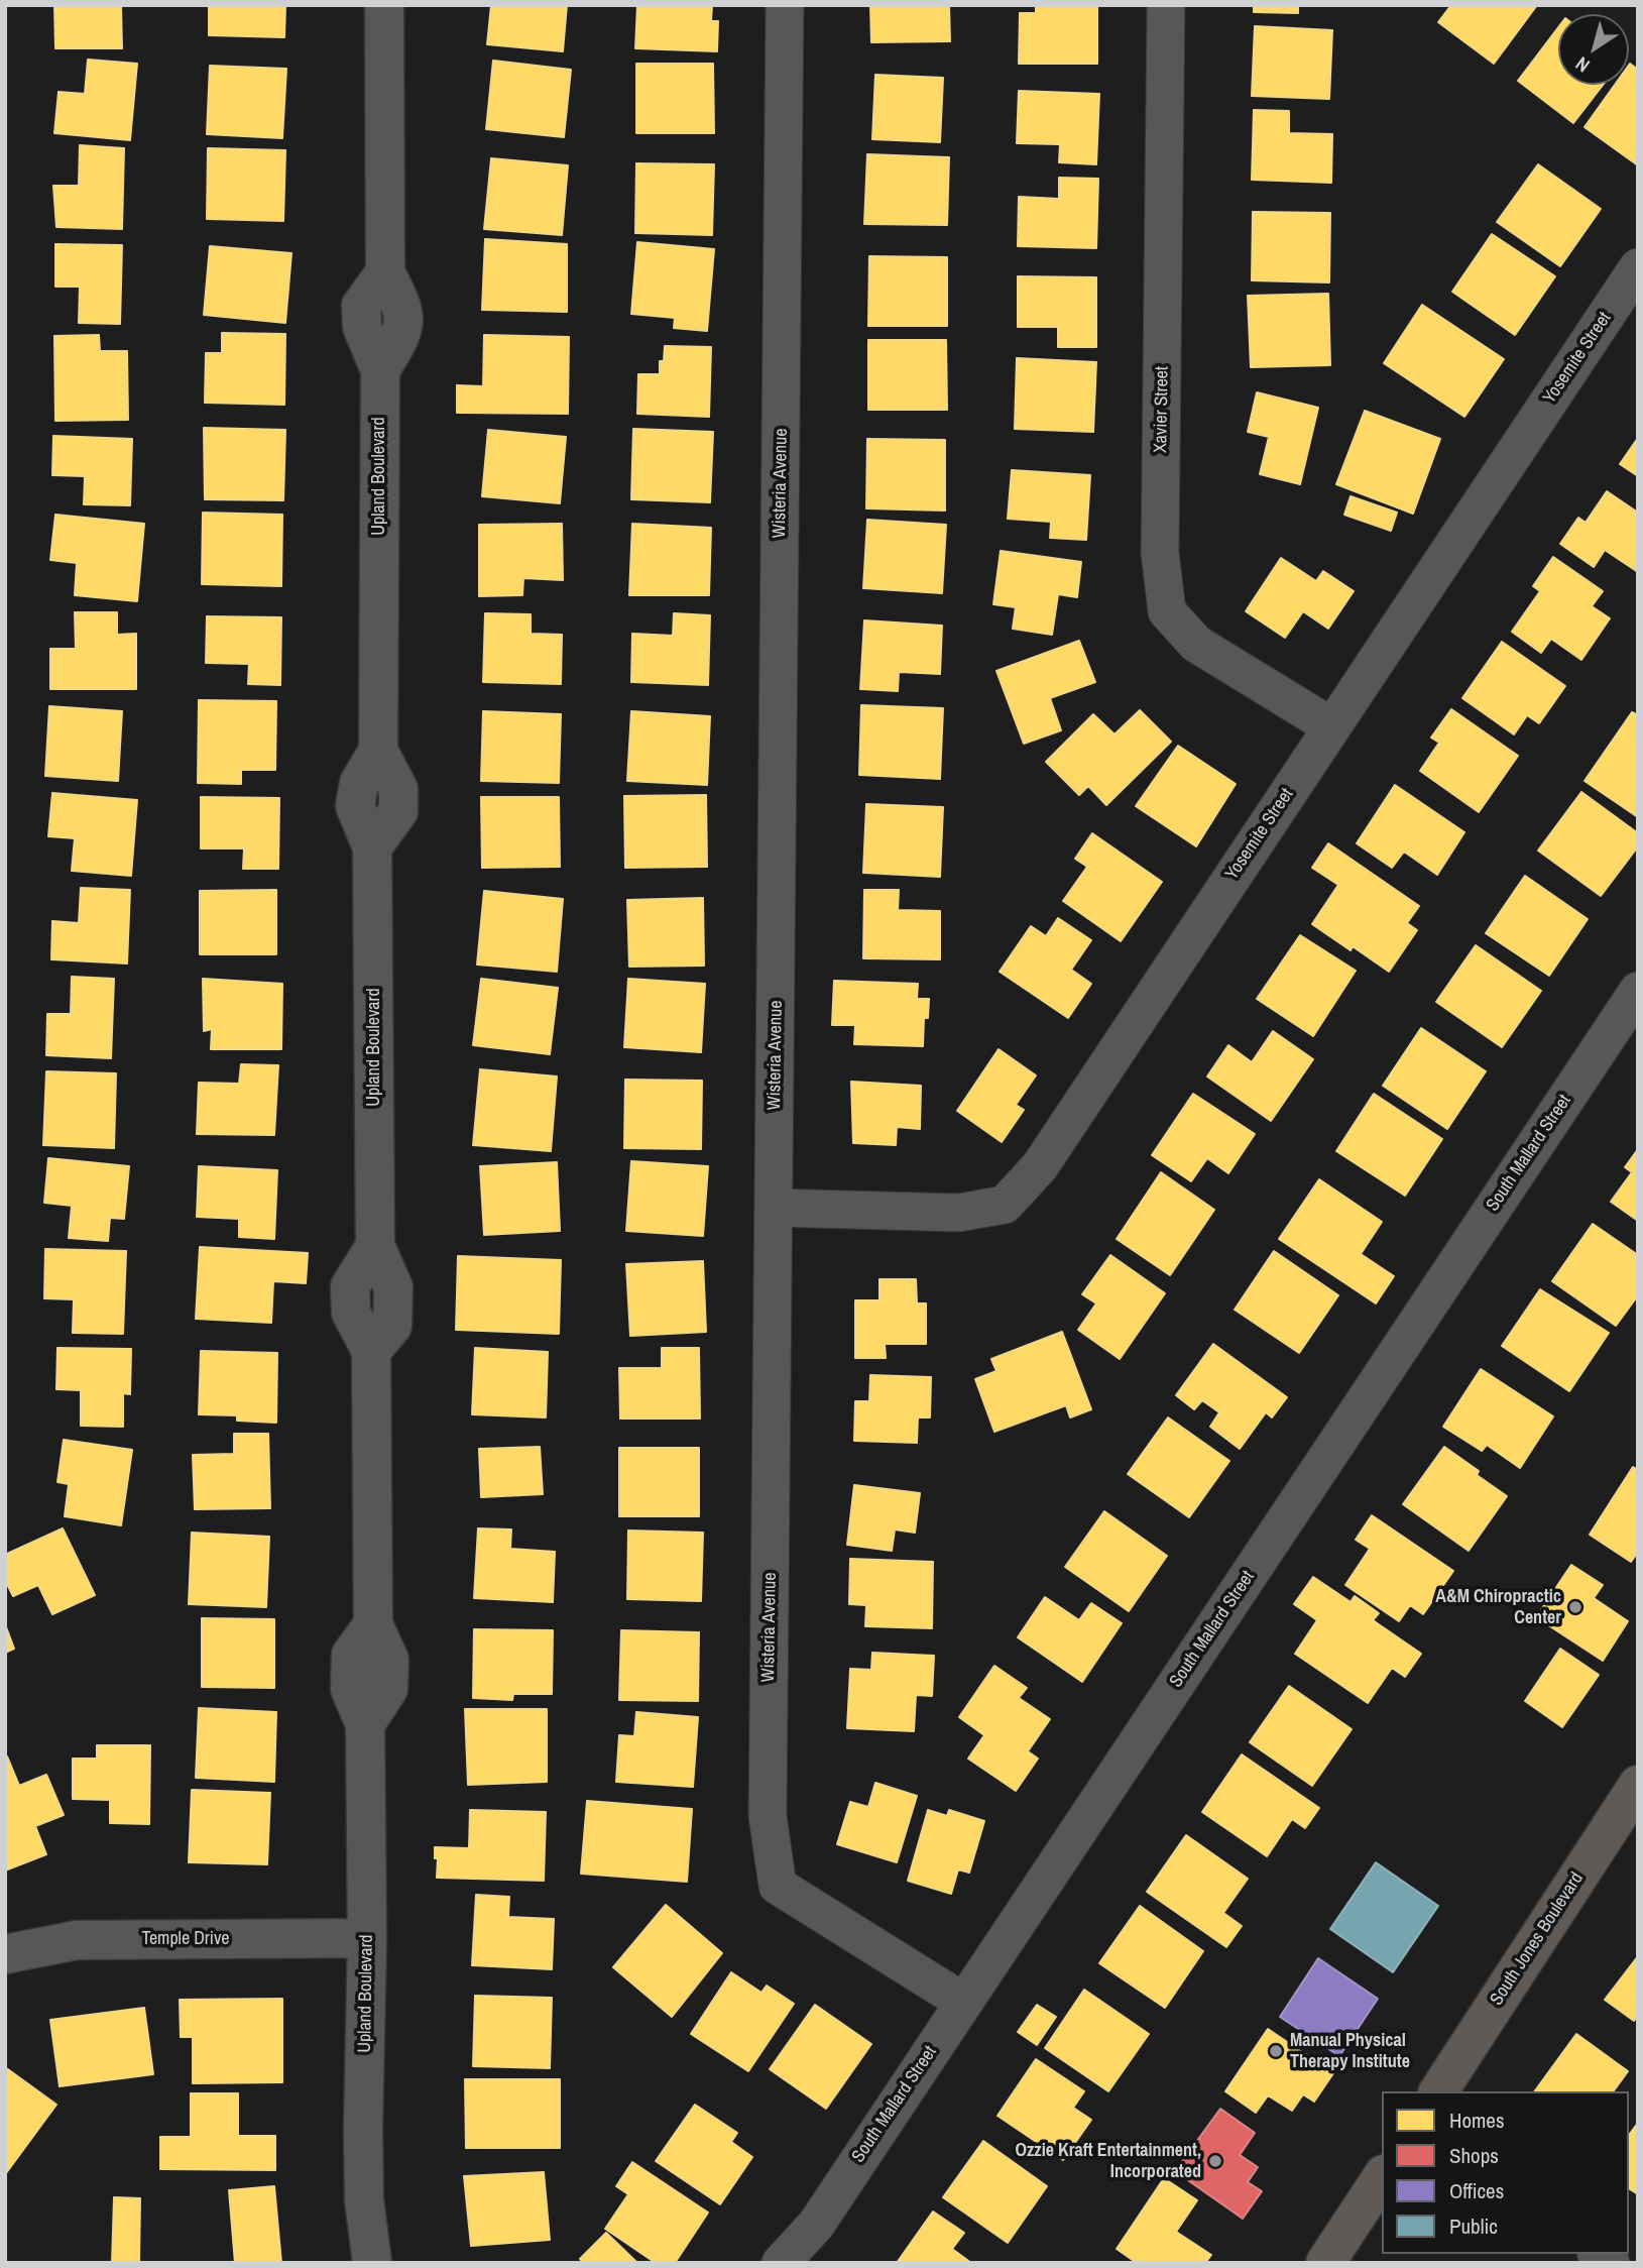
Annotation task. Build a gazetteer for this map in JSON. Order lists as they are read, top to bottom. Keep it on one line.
{"streets":{"main road":["South Jones Boulevard"],"street":["Yosemite Street","Xavier Street","Upland Boulevard","Wisteria Avenue","South Mallard Street","Temple Drive"]},"crossings":[["Yosemite Street","Xavier Street"],["Yosemite Street","Wisteria Avenue"],["Upland Boulevard","Temple Drive"],["Wisteria Avenue","South Mallard Street"]],"places":["A&M Chiropractic Center","Manual Physical Therapy Institute","Ozzie Kraft Entertainment, Incorporated"],"legend":["Homes","Shops","Offices","Public"],"north":"bottom left"}
